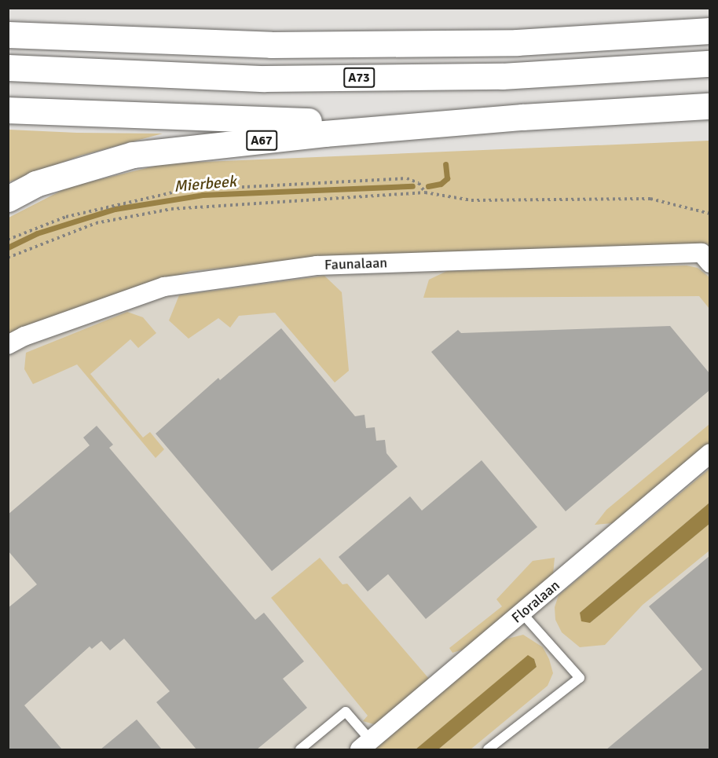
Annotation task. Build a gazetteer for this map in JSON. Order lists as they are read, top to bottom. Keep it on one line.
{"streets":{"highway":["A73","A67"],"street":["Faunalaan","Floralaan"]},"water":["Mierbeek"]}
